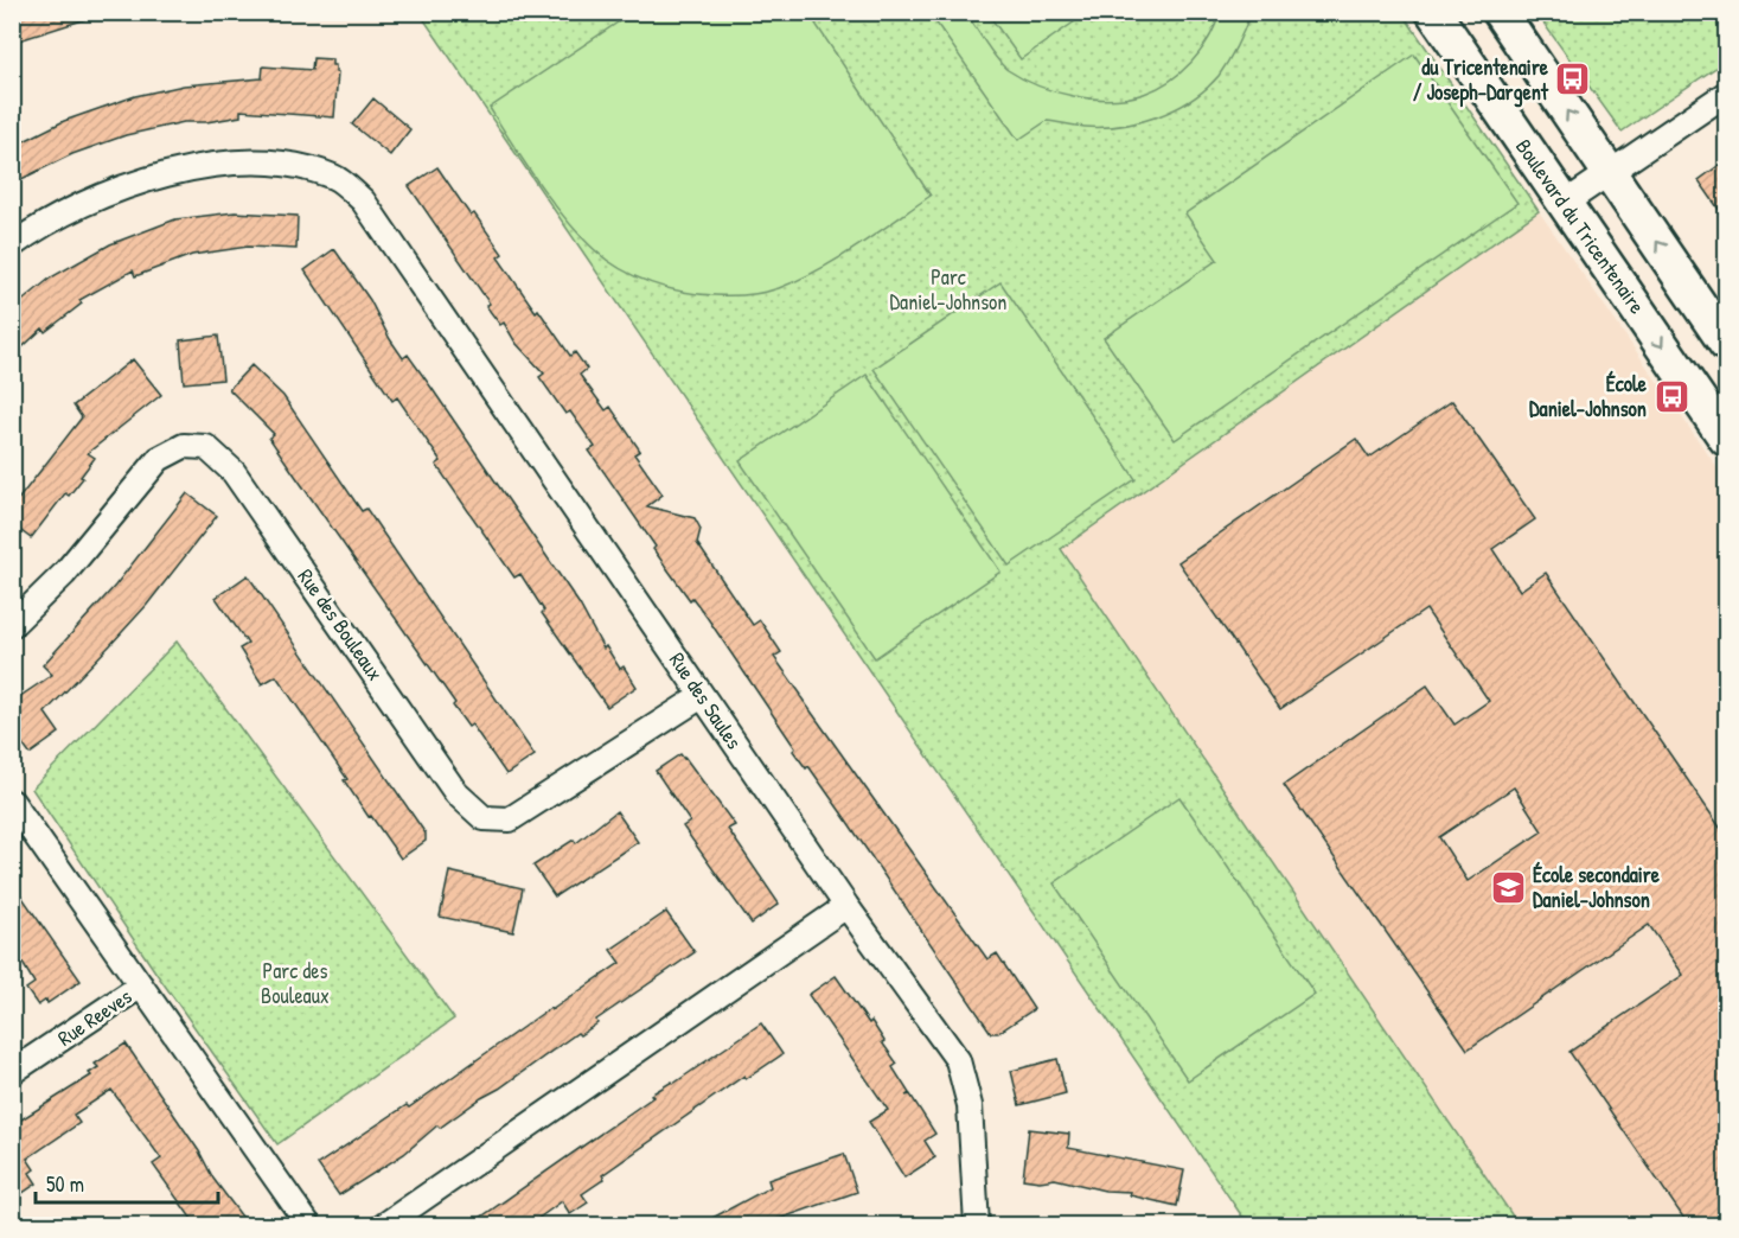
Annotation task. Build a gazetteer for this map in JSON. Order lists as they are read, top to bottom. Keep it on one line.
{"streets":{"street":["Boulevard du Tricentenaire","Rue des Bouleaux","Rue des Saules","Rue Reeves"]},"crossings":[["Rue des Bouleaux","Rue des Saules"]],"parks":["Parc Daniel-Johnson","Parc des Bouleaux"],"places":{"bus stop":["du Tricentenaire / Joseph-Dargent","École Daniel-Johnson"],"school or university":["École secondaire Daniel-Johnson"]},"scale_bar":"50 m"}
